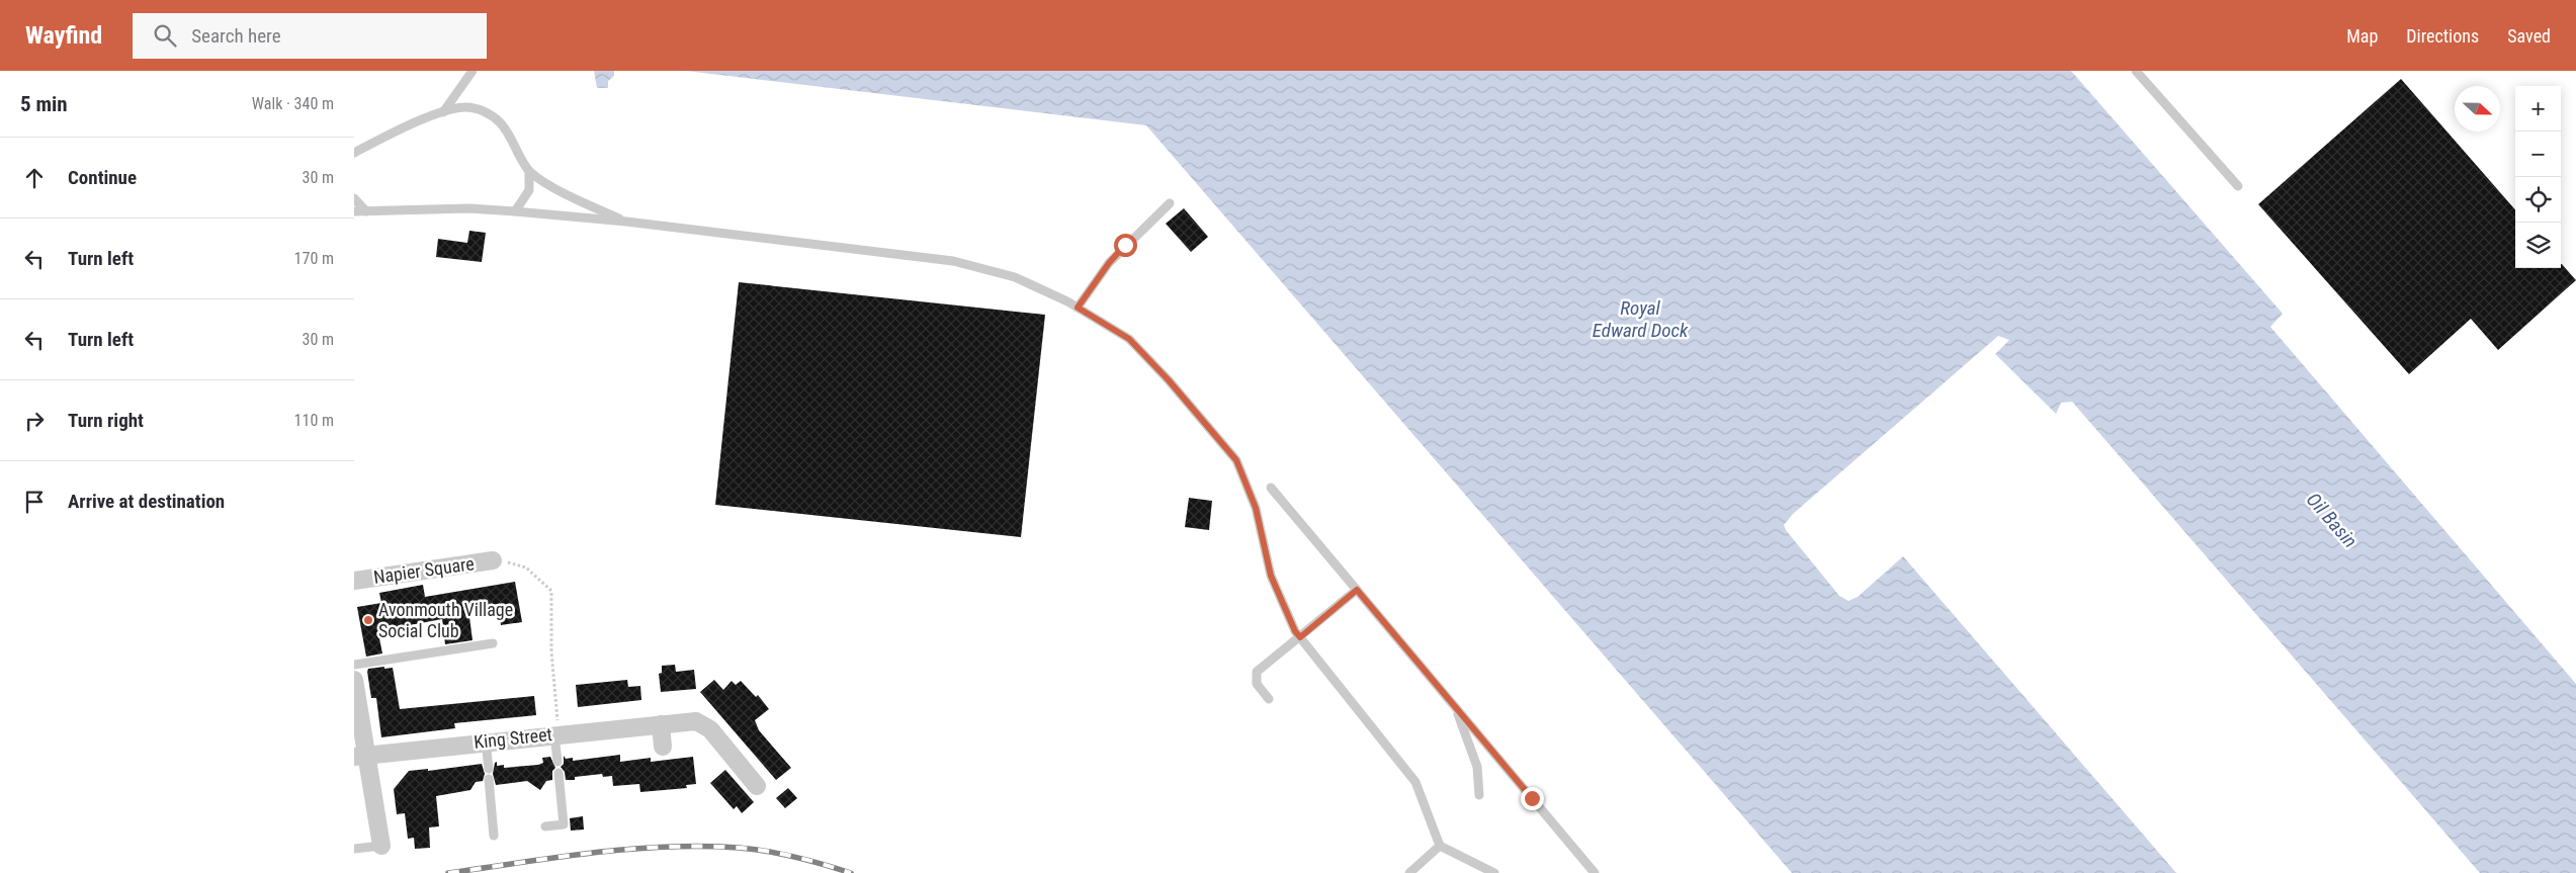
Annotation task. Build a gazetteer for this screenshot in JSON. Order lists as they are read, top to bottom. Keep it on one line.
{"streets":{"street":["Napier Square","King Street"]},"water":["Royal Edward Dock","Oil Basin"],"places":["Avonmouth Village Social Club"],"north":"right","page":{"header":"Wayfind","search":"Search here","nav":["Map","Directions","Saved"],"heading":["5 min","Walk · 340 m"],"map_buttons":["+","−"],"list":[["Continue","30 m"],["Turn left","170 m"],["Turn left","30 m"],["Turn right","110 m"],"Arrive at destination"]}}
